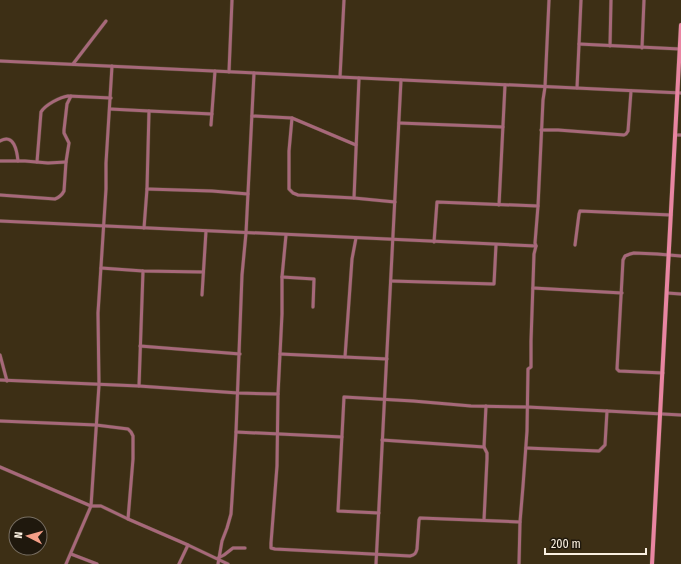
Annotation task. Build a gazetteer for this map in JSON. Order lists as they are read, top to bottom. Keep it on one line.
{"scale_bar":"200 m","north":"left"}
